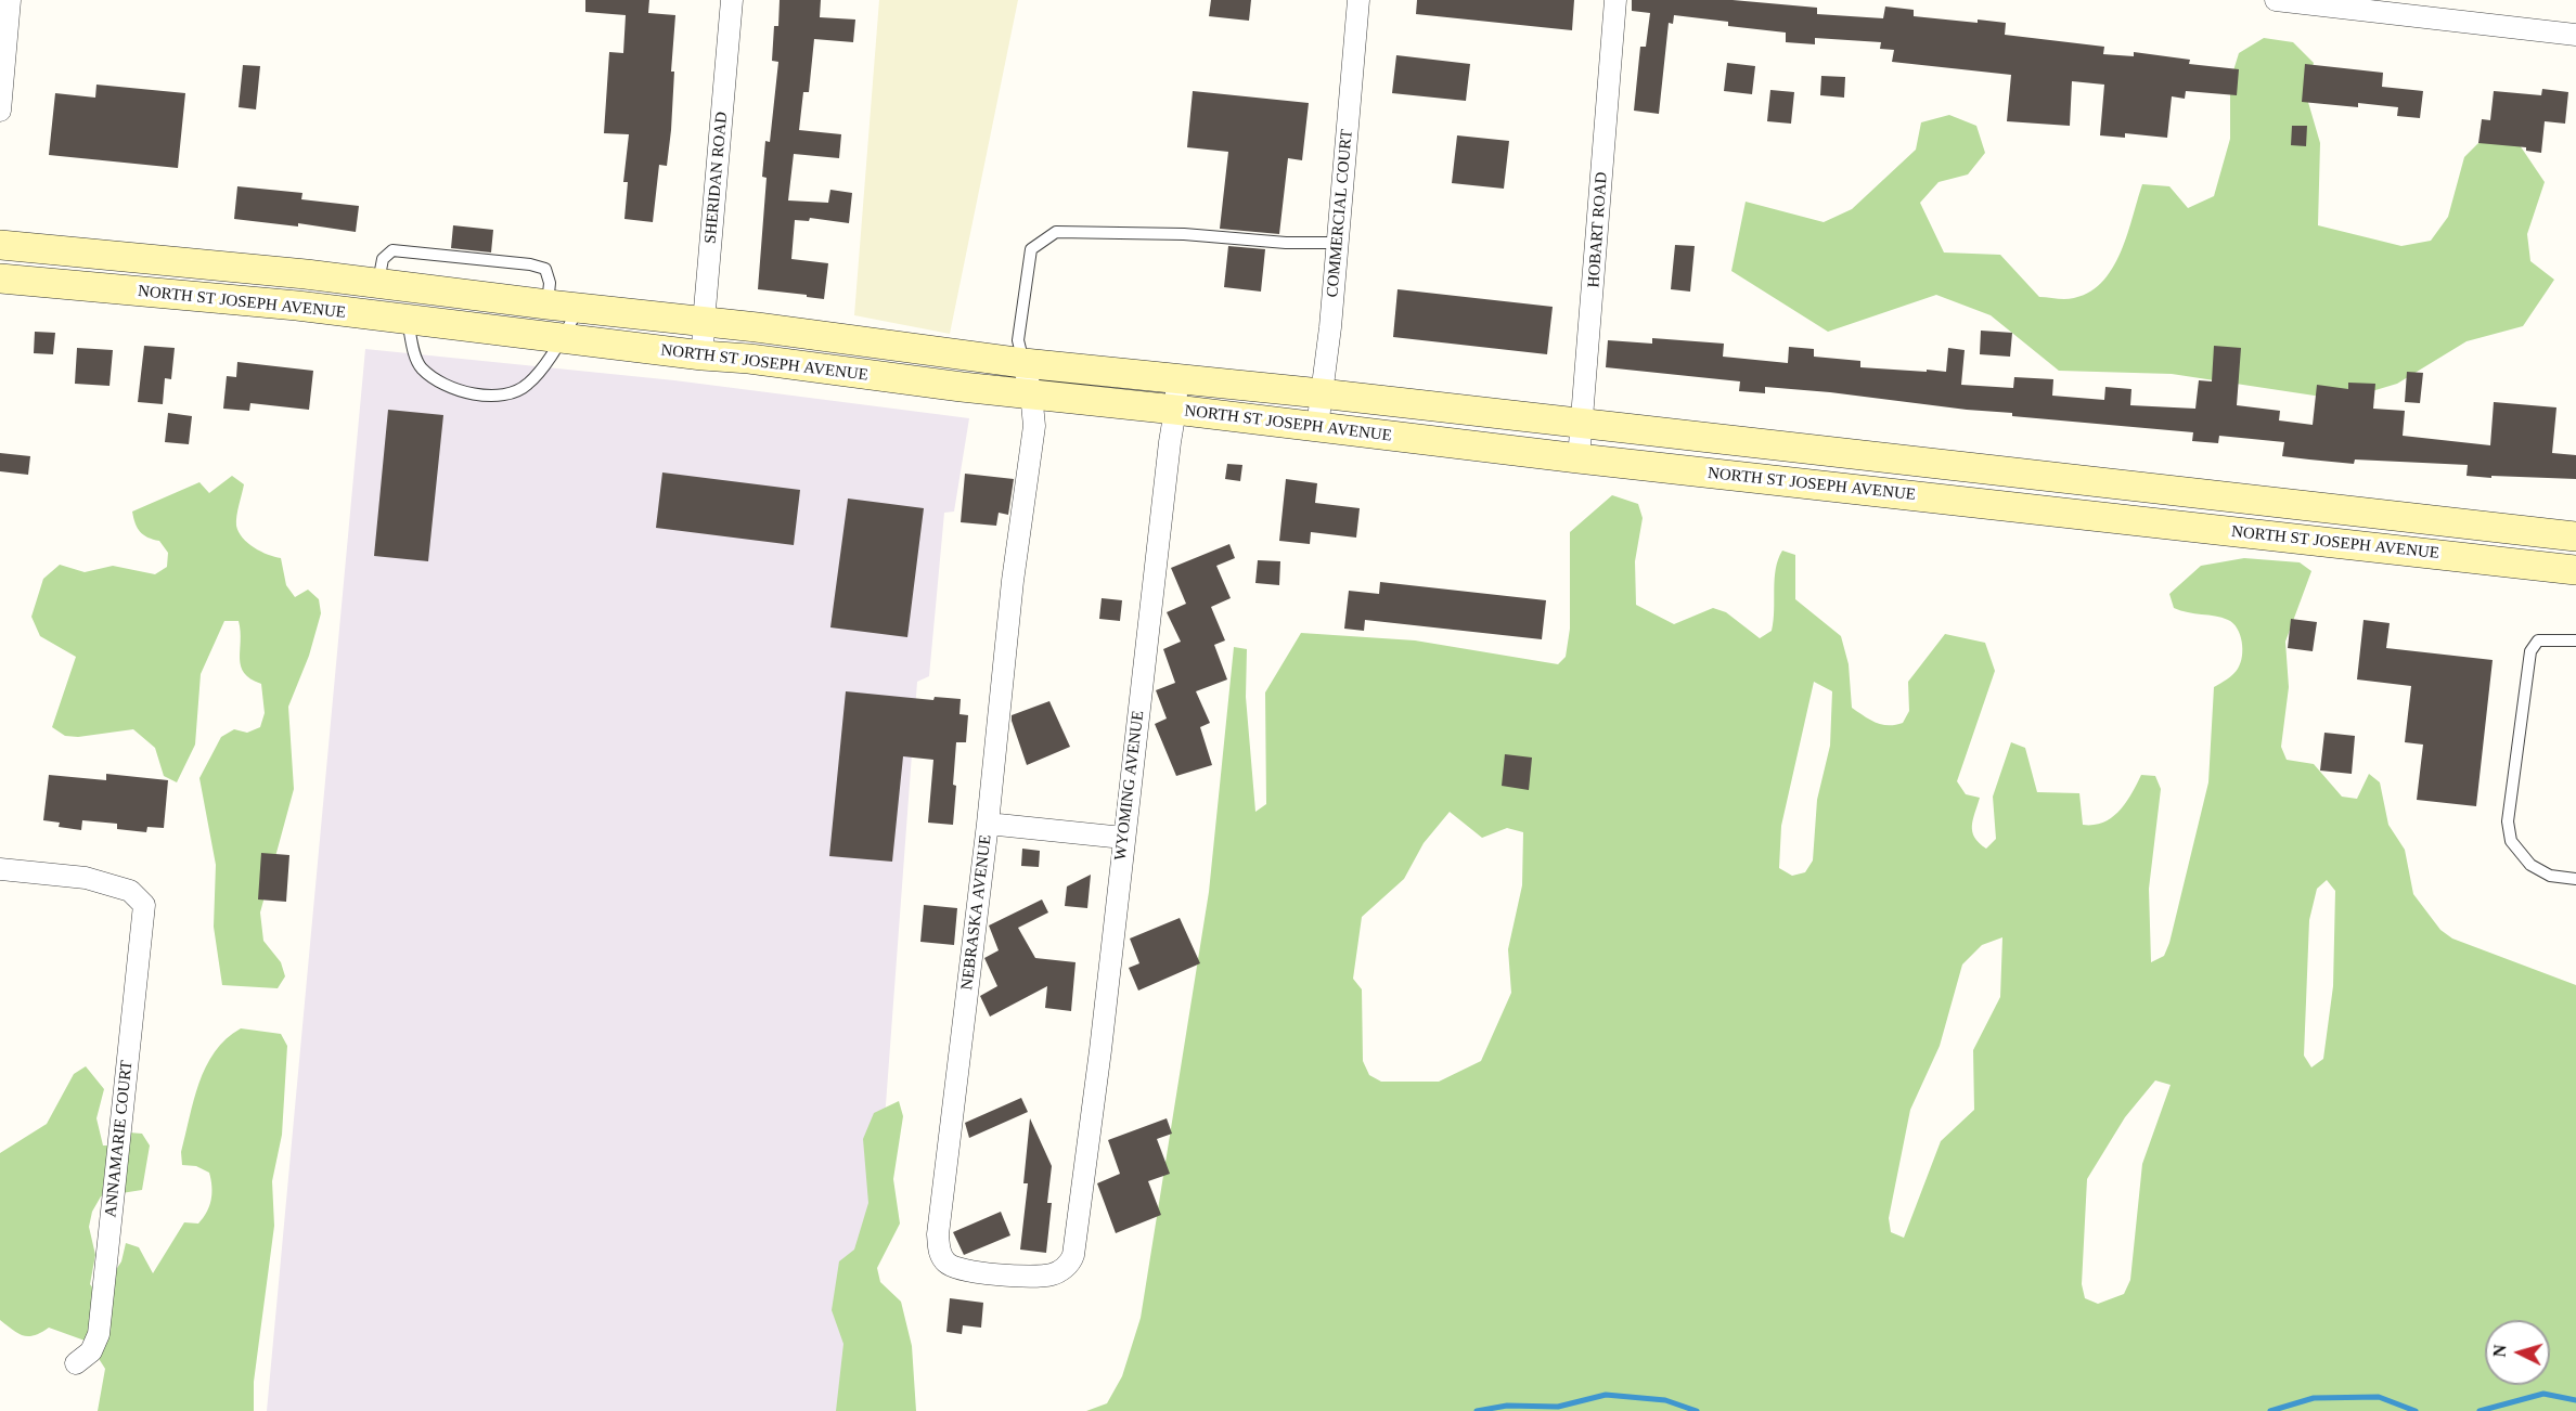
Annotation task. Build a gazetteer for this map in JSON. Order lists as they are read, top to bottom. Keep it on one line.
{"streets":{"main road":["NORTH ST JOSEPH AVENUE"],"street":["SHERIDAN ROAD","COMMERCIAL COURT","HOBART ROAD","WYOMING AVENUE","NEBRASKA AVENUE","ANNAMARIE COURT"]},"crossings":[["SHERIDAN ROAD","NORTH ST JOSEPH AVENUE"],["COMMERCIAL COURT","NORTH ST JOSEPH AVENUE"],["HOBART ROAD","NORTH ST JOSEPH AVENUE"],["NORTH ST JOSEPH AVENUE","WYOMING AVENUE"],["NORTH ST JOSEPH AVENUE","NEBRASKA AVENUE"],["WYOMING AVENUE","NEBRASKA AVENUE"]],"north":"left"}
